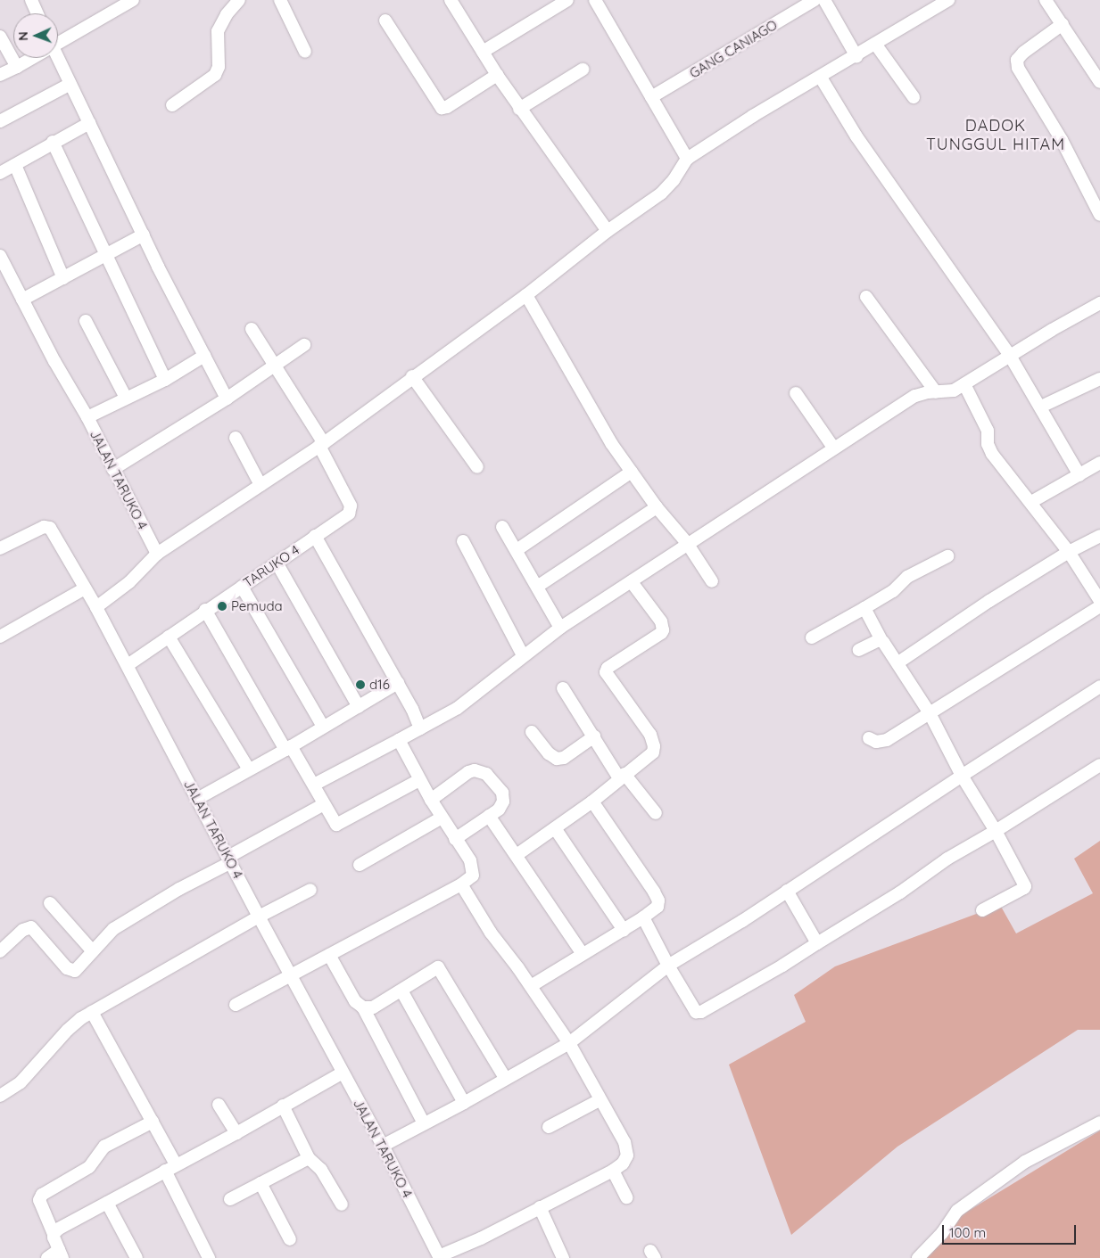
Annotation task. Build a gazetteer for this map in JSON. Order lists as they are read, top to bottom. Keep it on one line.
{"streets":{"street":["GANG CANIAGO","JALAN TARUKO 4","TARUKO 4"]},"crossings":[["JALAN TARUKO 4","TARUKO 4"]],"districts":["DADOK TUNGGUL HITAM"],"places":["Pemuda","d16"],"scale_bar":"100 m","north":"left"}
